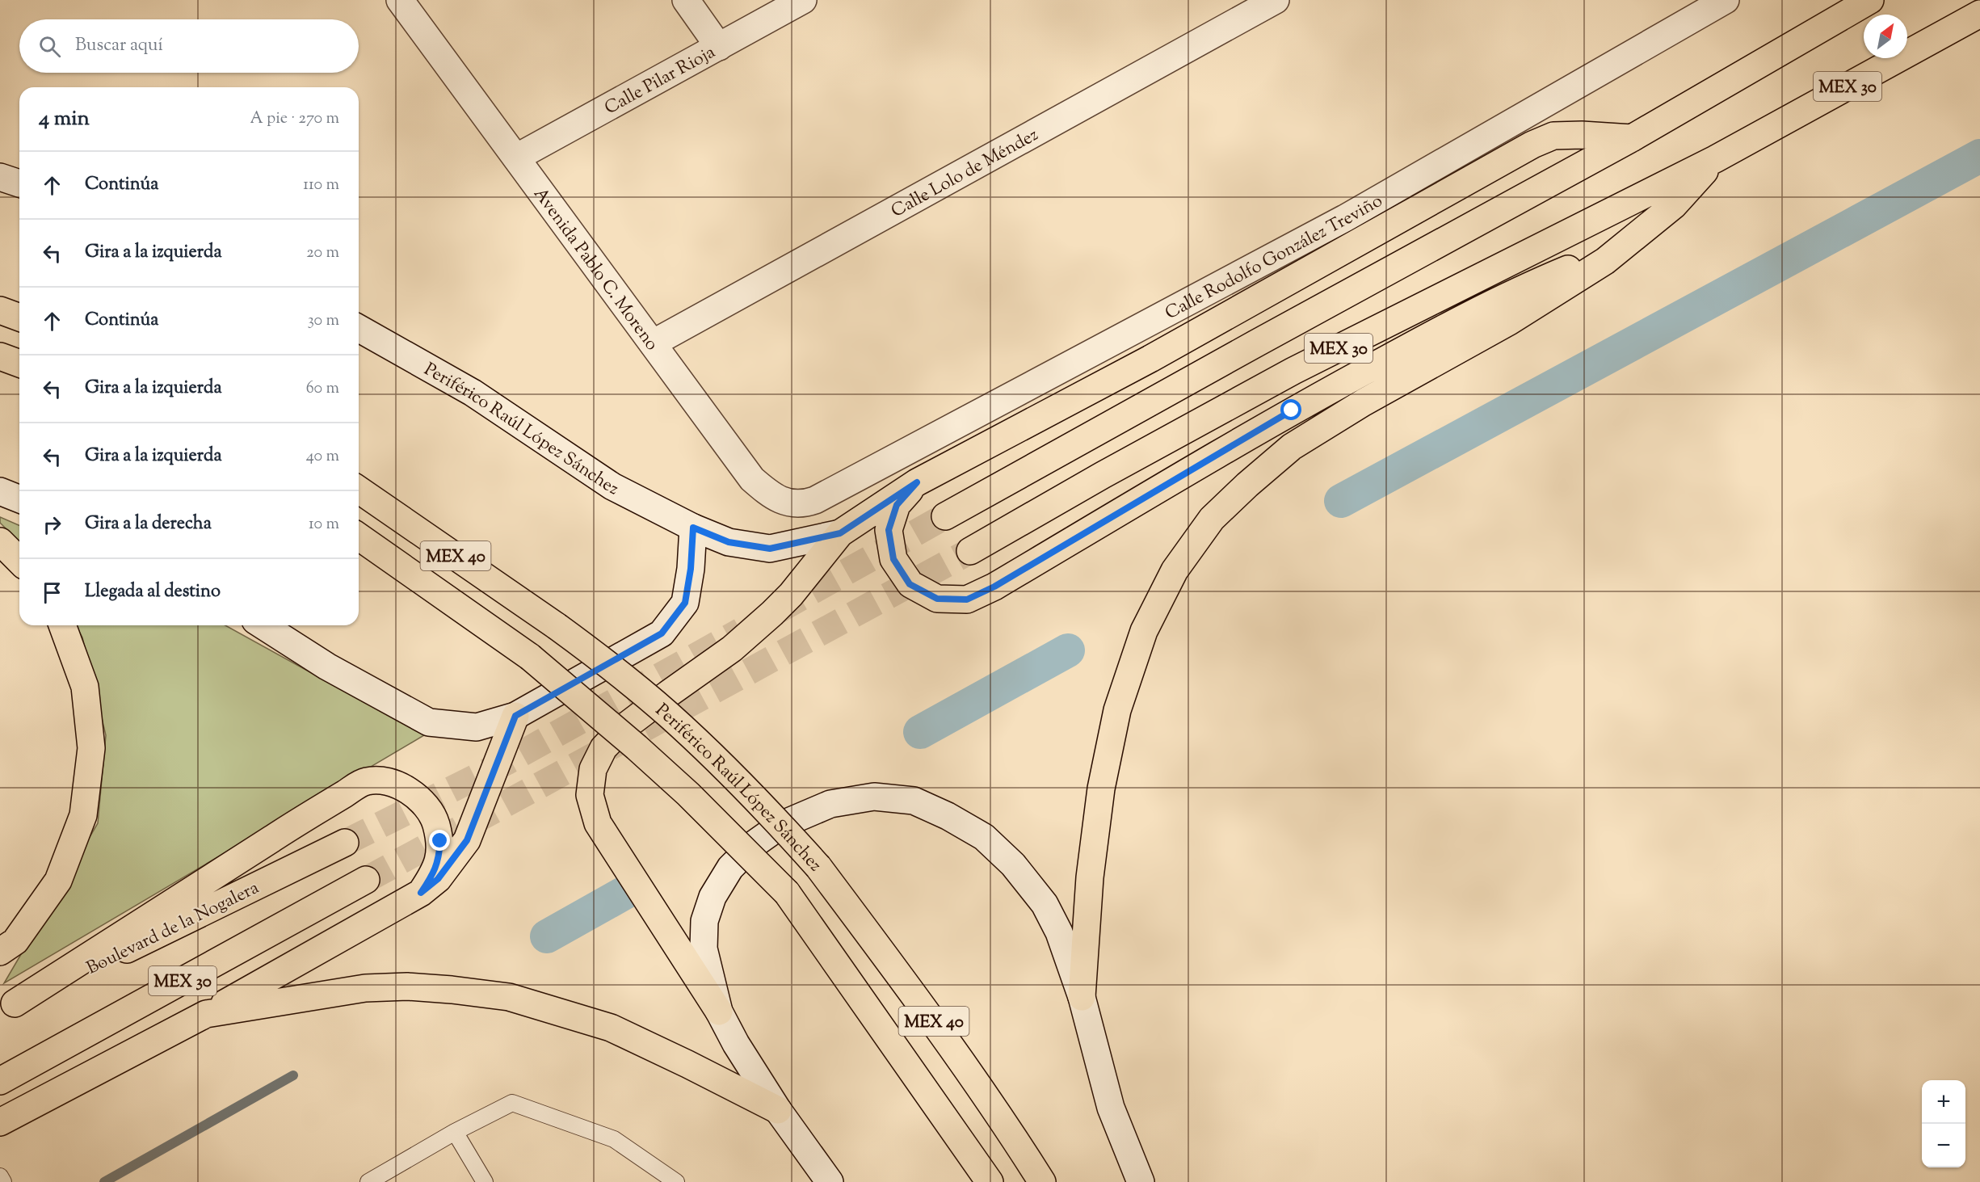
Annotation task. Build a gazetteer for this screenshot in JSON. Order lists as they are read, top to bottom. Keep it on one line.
{"streets":{"main road":["MEX 30","Periférico Raúl López Sánchez","MEX 40","Boulevard de la Nogalera"],"street":["Calle Pilar Rioja","Calle Lolo de Méndez","Calle Rodolfo González Treviño","Avenida Pablo C. Moreno"]},"crossings":[["Calle Pilar Rioja","Avenida Pablo C. Moreno"],["Calle Lolo de Méndez","Avenida Pablo C. Moreno"],["Calle Rodolfo González Treviño","Avenida Pablo C. Moreno"]],"north":"top right","page":{"search":"Buscar aquí","heading":["4 min","A pie · 270 m"],"list":[["Continúa","110 m"],["Gira a la izquierda","20 m"],["Continúa","30 m"],["Gira a la izquierda","60 m"],["Gira a la izquierda","40 m"],["Gira a la derecha","10 m"],"Llegada al destino"],"map_buttons":["+","−"]}}
